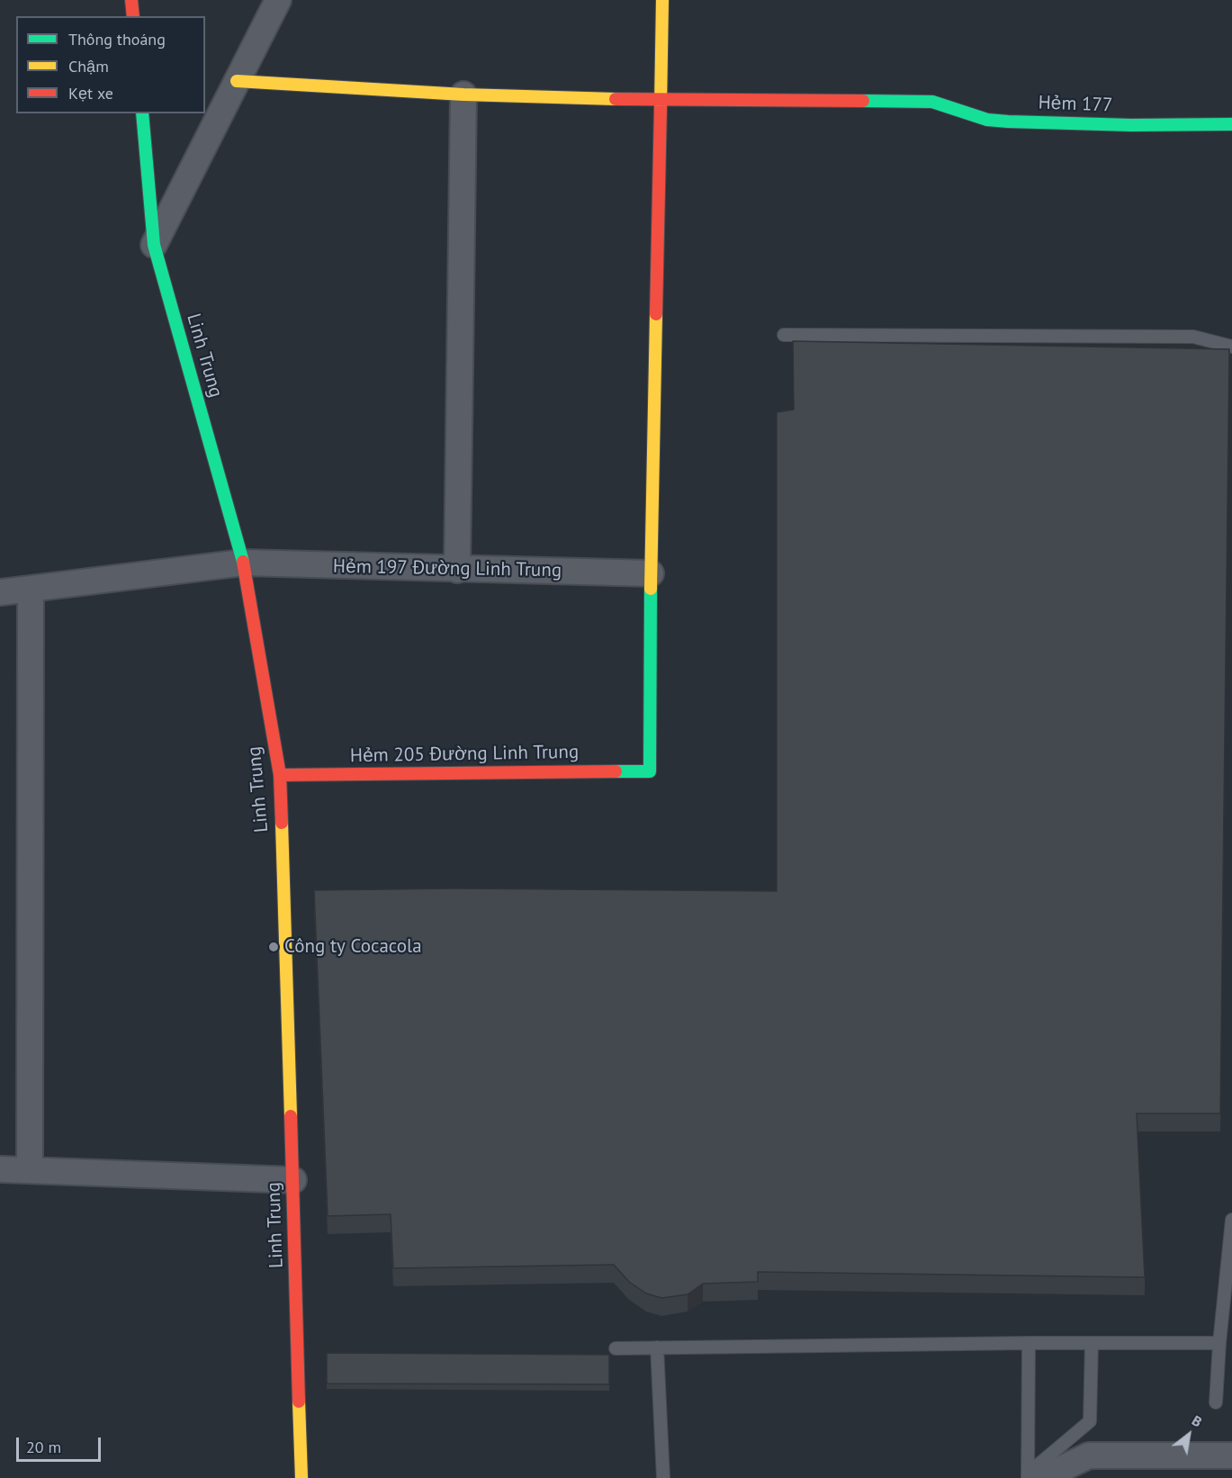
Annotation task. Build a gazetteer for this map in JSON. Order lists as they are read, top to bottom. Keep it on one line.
{"streets":{"street":["Hẻm 177","Linh Trung","Hẻm 197 Đường Linh Trung","Hẻm 205 Đường Linh Trung"]},"crossings":[["Linh Trung","Hẻm 197 Đường Linh Trung"],["Linh Trung","Hẻm 205 Đường Linh Trung"],["Hẻm 197 Đường Linh Trung","Hẻm 205 Đường Linh Trung"]],"places":["Công ty Cocacola"],"legend":["Thông thoáng","Chậm","Kẹt xe"],"scale_bar":"20 m","north":"top right"}
